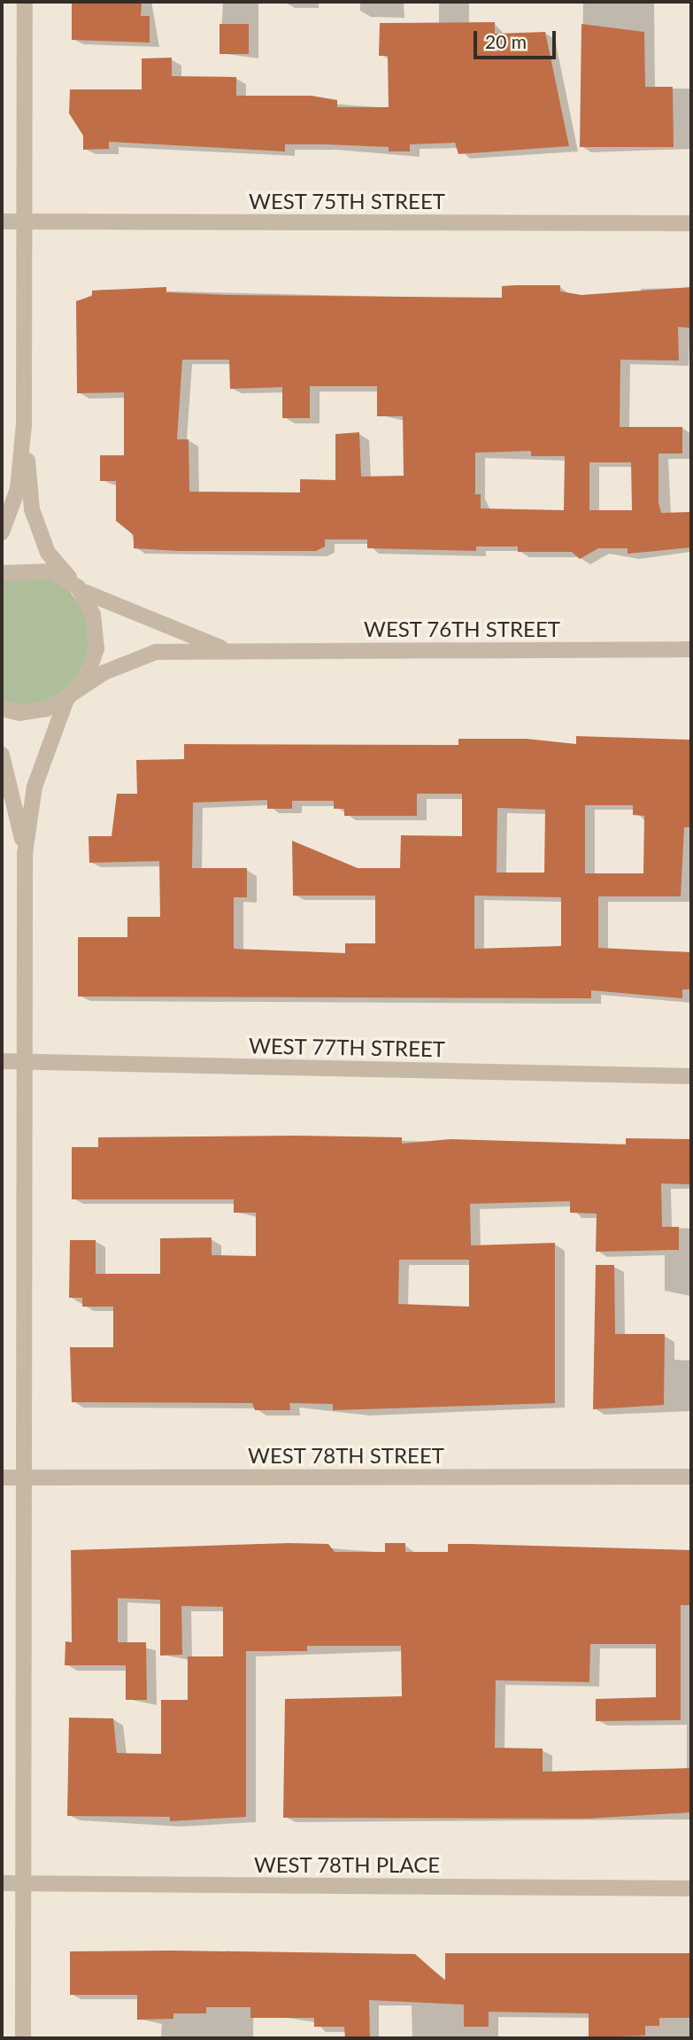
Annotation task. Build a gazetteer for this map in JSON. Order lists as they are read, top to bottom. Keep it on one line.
{"streets":{"street":["WEST 75TH STREET","WEST 76TH STREET","WEST 77TH STREET","WEST 78TH STREET","WEST 78TH PLACE"]},"scale_bar":"20 m"}
